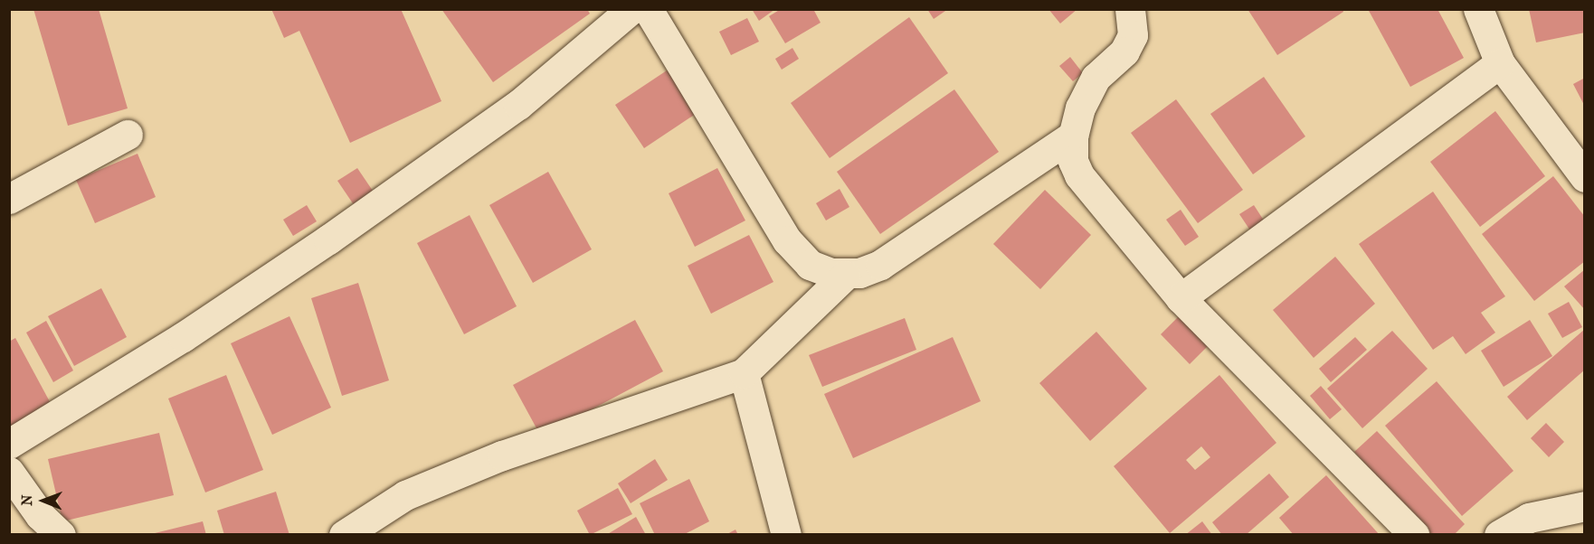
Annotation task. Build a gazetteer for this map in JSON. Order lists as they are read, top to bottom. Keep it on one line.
{"north":"left"}
